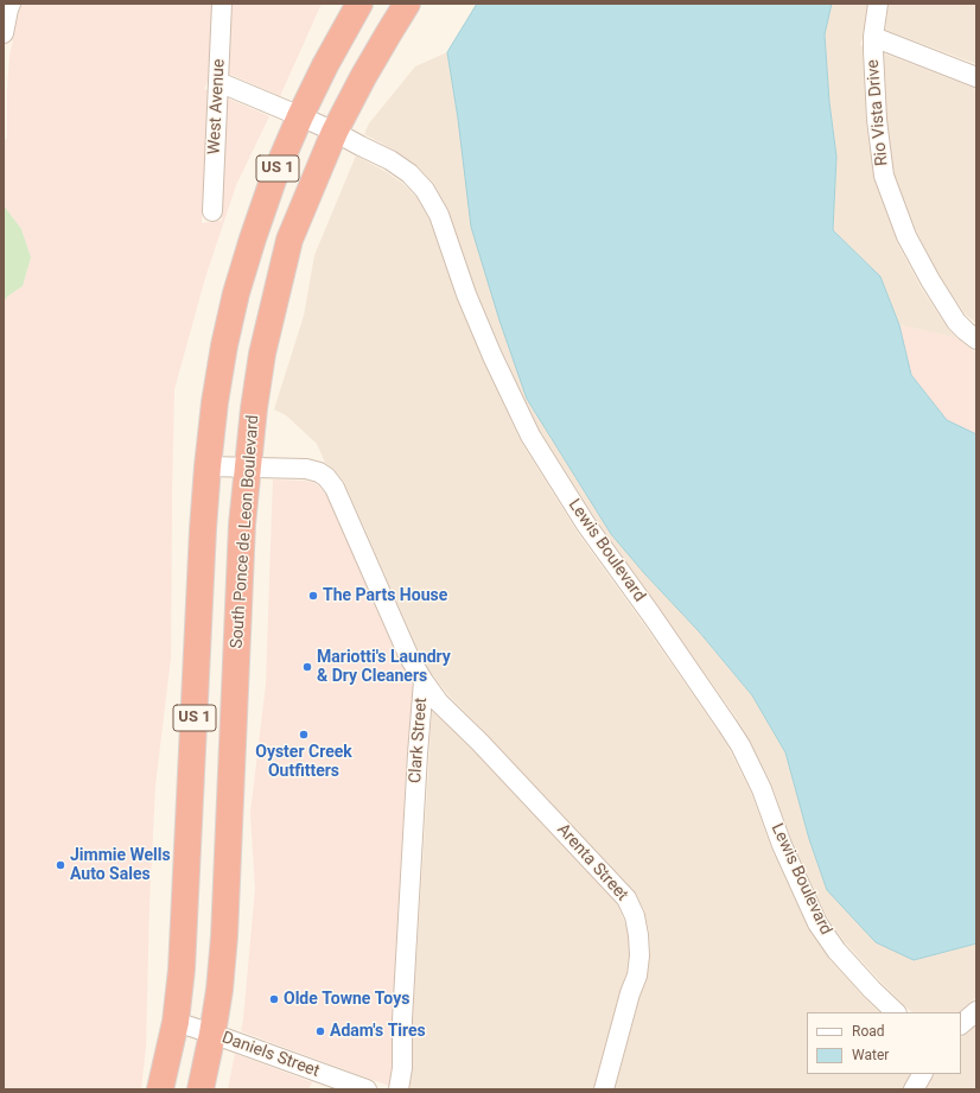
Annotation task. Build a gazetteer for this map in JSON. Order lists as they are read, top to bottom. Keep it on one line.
{"streets":{"highway":["US 1","South Ponce de Leon Boulevard"],"street":["West Avenue","Rio Vista Drive","Lewis Boulevard","Clark Street","Arenta Street","Daniels Street"]},"crossings":[["West Avenue","Lewis Boulevard"],["US 1","Lewis Boulevard"],["US 1","Clark Street"],["US 1","Daniels Street"],["South Ponce de Leon Boulevard","Lewis Boulevard"],["South Ponce de Leon Boulevard","Clark Street"],["South Ponce de Leon Boulevard","Daniels Street"],["Clark Street","Arenta Street"]],"places":["The Parts House","Mariotti's Laundry & Dry Cleaners","Oyster Creek Outfitters","Jimmie Wells Auto Sales","Olde Towne Toys","Adam's Tires"],"legend":["Road","Water"]}
